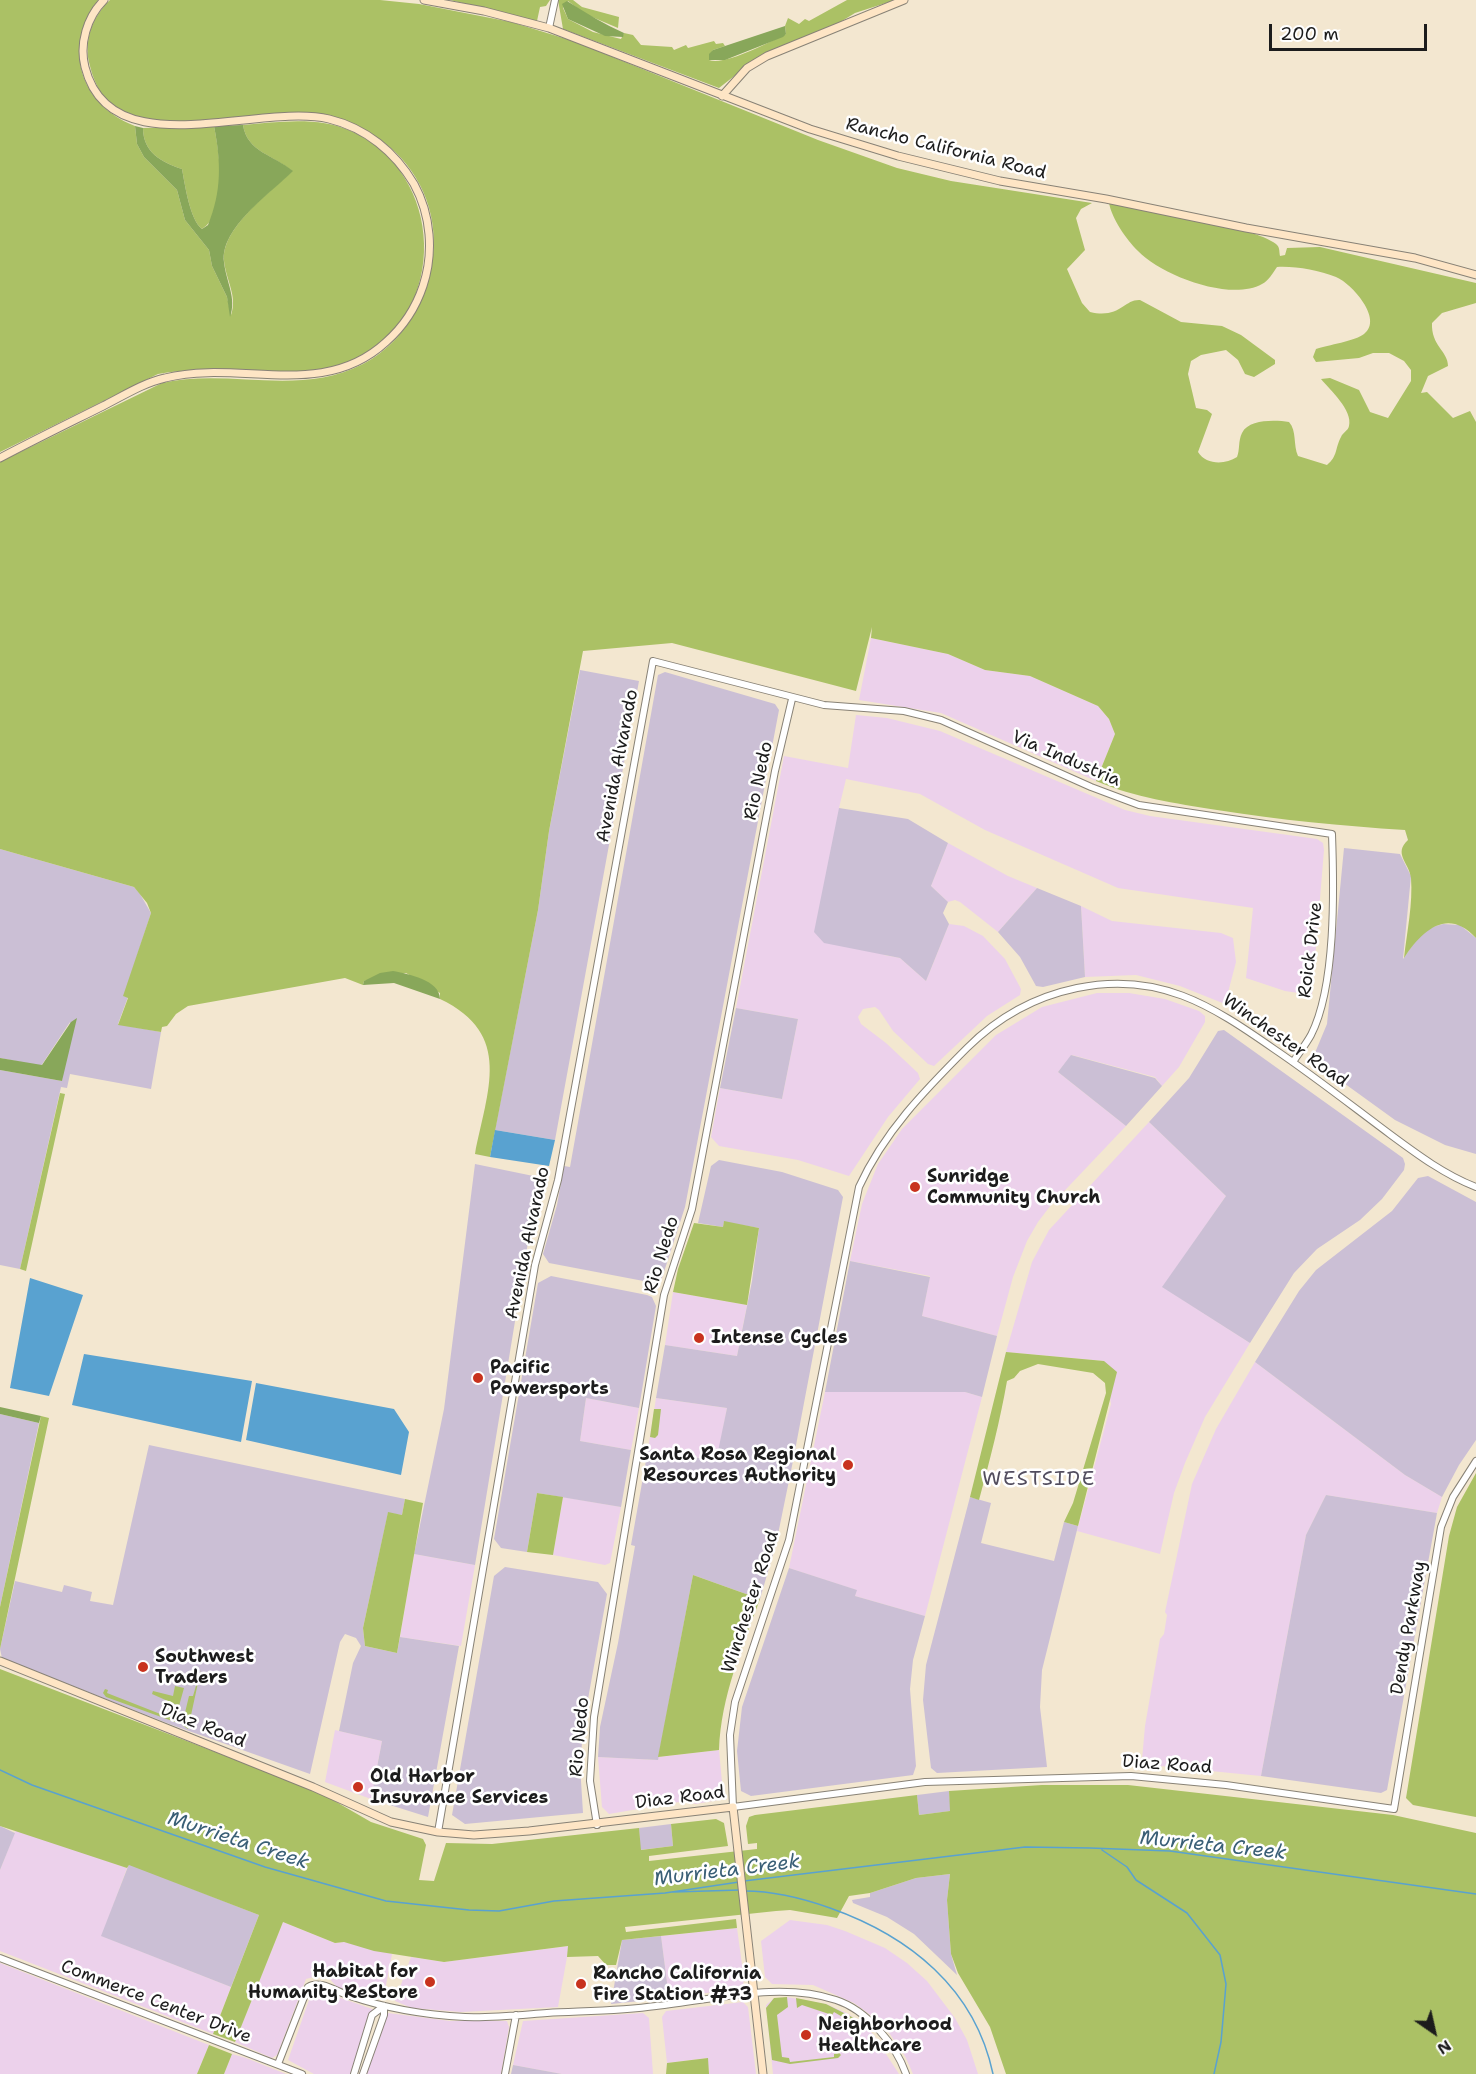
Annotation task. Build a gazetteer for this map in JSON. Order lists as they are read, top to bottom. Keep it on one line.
{"streets":{"main road":["Rancho California Road","Winchester Road","Diaz Road"],"street":["Via Industria","Avenida Alvarado","Rio Nedo","Roick Drive","Dendy Parkway","Commerce Center Drive"]},"crossings":[["Via Industria","Avenida Alvarado"],["Via Industria","Rio Nedo"],["Via Industria","Roick Drive"],["Avenida Alvarado","Diaz Road"],["Rio Nedo","Diaz Road"],["Roick Drive","Winchester Road"],["Winchester Road","Diaz Road"],["Dendy Parkway","Diaz Road"]],"districts":["WESTSIDE"],"water":["Murrieta Creek"],"places":["Sunridge Community Church","Intense Cycles","Pacific Powersports","Santa Rosa Regional Resources Authority","Southwest Traders","Old Harbor Insurance Services","Habitat for Humanity ReStore","Rancho California Fire Station #73","Neighborhood Healthcare"],"scale_bar":"200 m","north":"bottom right"}
